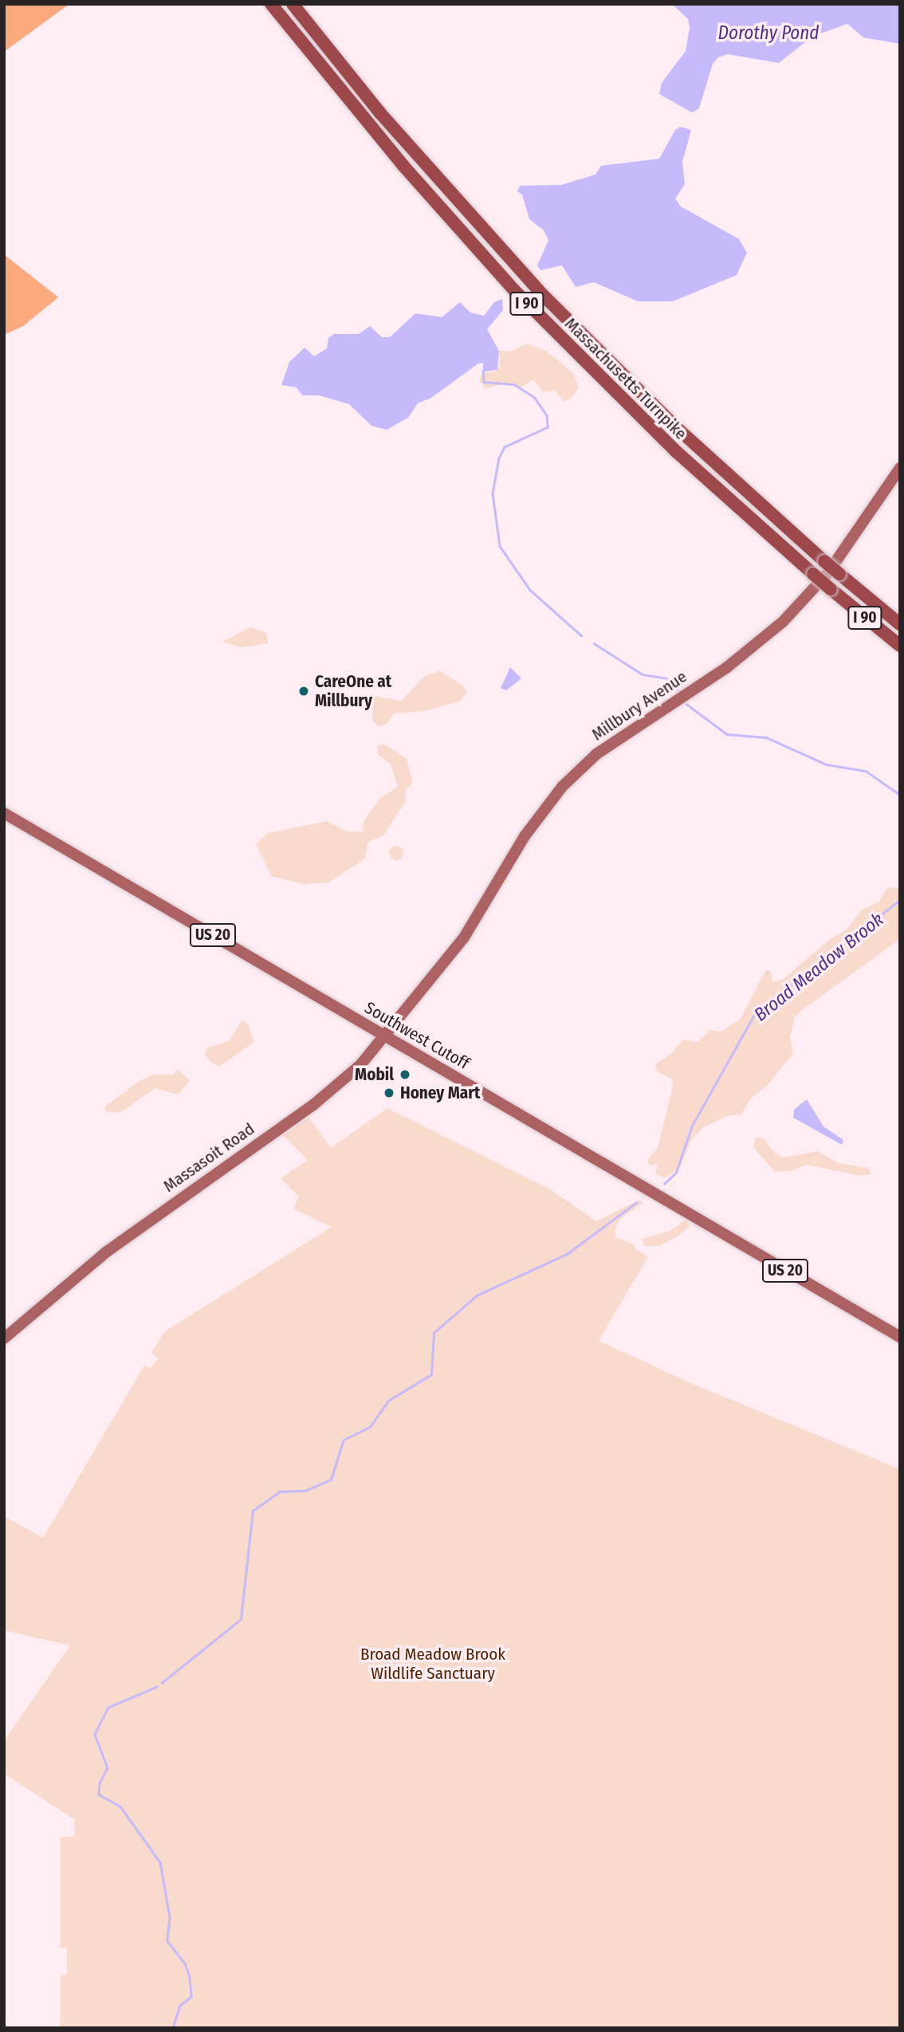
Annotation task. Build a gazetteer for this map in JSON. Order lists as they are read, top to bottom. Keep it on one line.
{"streets":{"highway":["I 90","Massachusetts Turnpike"],"main road":["Millbury Avenue","US 20","Southwest Cutoff","Massasoit Road"]},"crossings":[["Millbury Avenue","Massasoit Road"],["Southwest Cutoff","Massasoit Road"]],"water":["Dorothy Pond","Broad Meadow Brook"],"parks":["Broad Meadow Brook Wildlife Sanctuary"],"places":["CareOne at Millbury","Mobil","Honey Mart"]}
